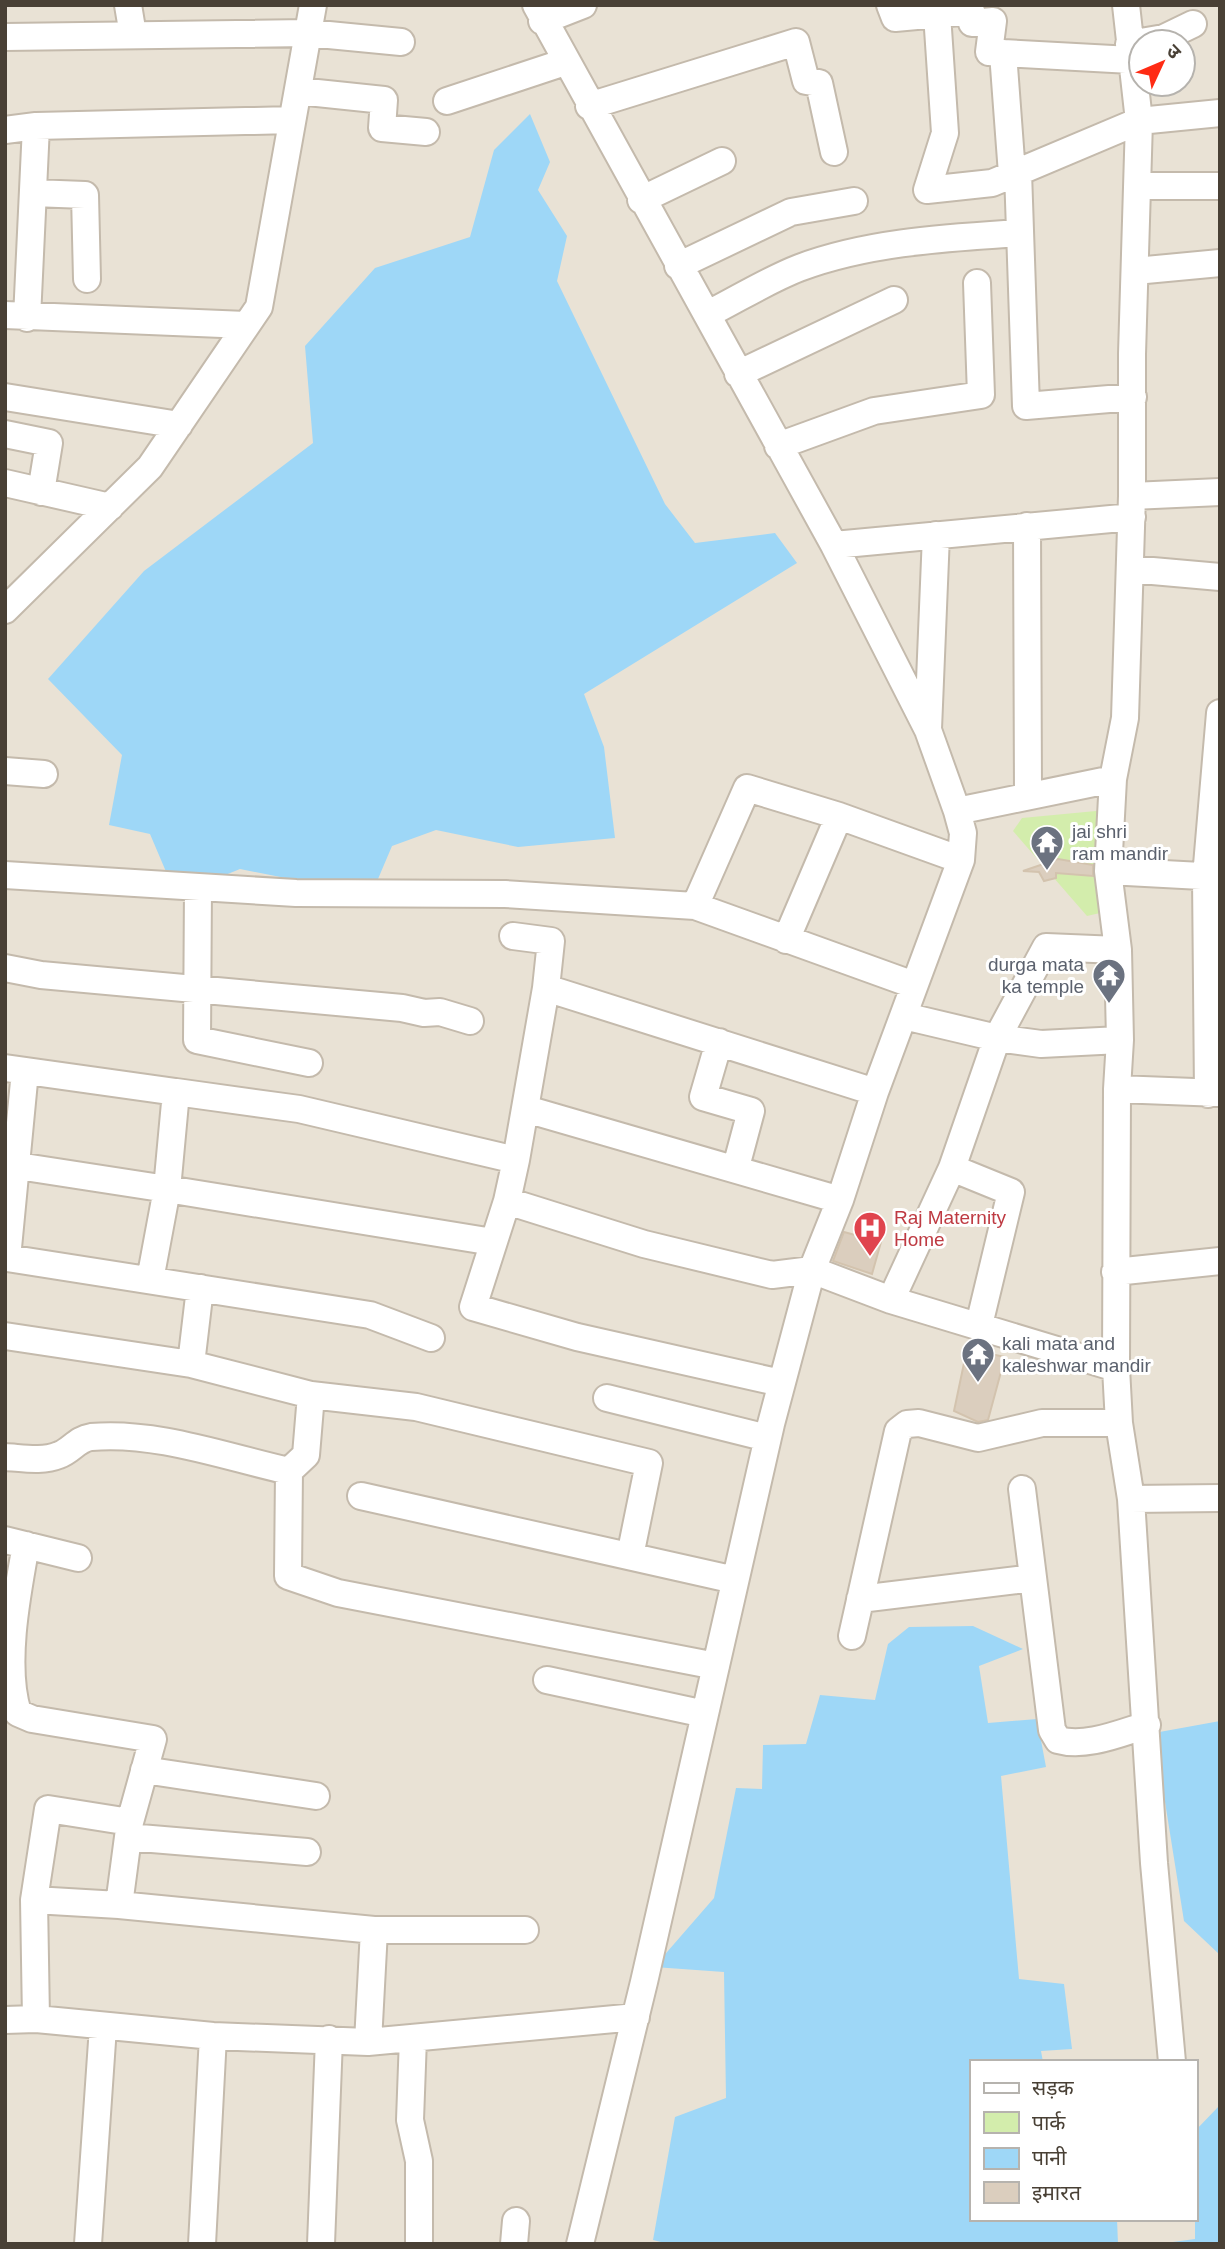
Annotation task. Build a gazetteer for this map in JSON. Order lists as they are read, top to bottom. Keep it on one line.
{"places":{"temple":["jai shri ram mandir","durga mata ka temple","kali mata and kaleshwar mandir"],"hospital":["Raj Maternity Home"]},"legend":["सड़क","पार्क","पानी","इमारत"],"north":"top right"}
